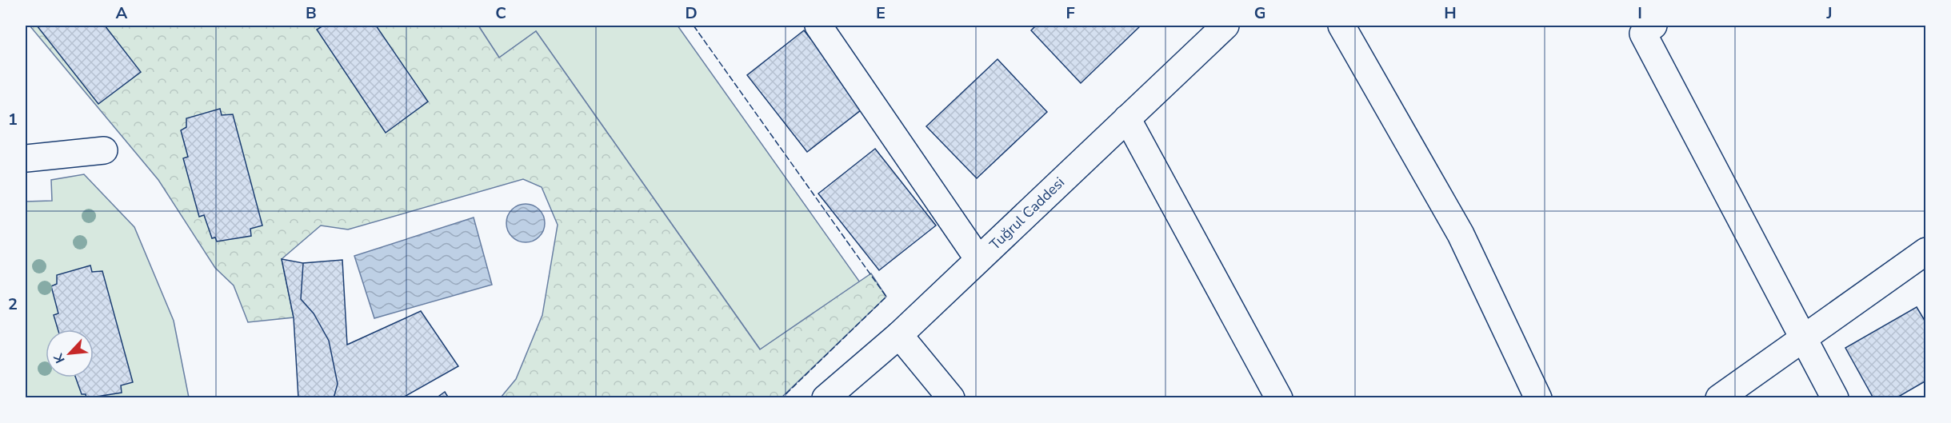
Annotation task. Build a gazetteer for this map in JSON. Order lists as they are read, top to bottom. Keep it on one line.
{"streets":{"street":["Tuğrul Caddesi"]},"north":"bottom left","grid":{"columns":["A","B","C","D","E","F","G","H","I","J"],"rows":["1","2"]}}
